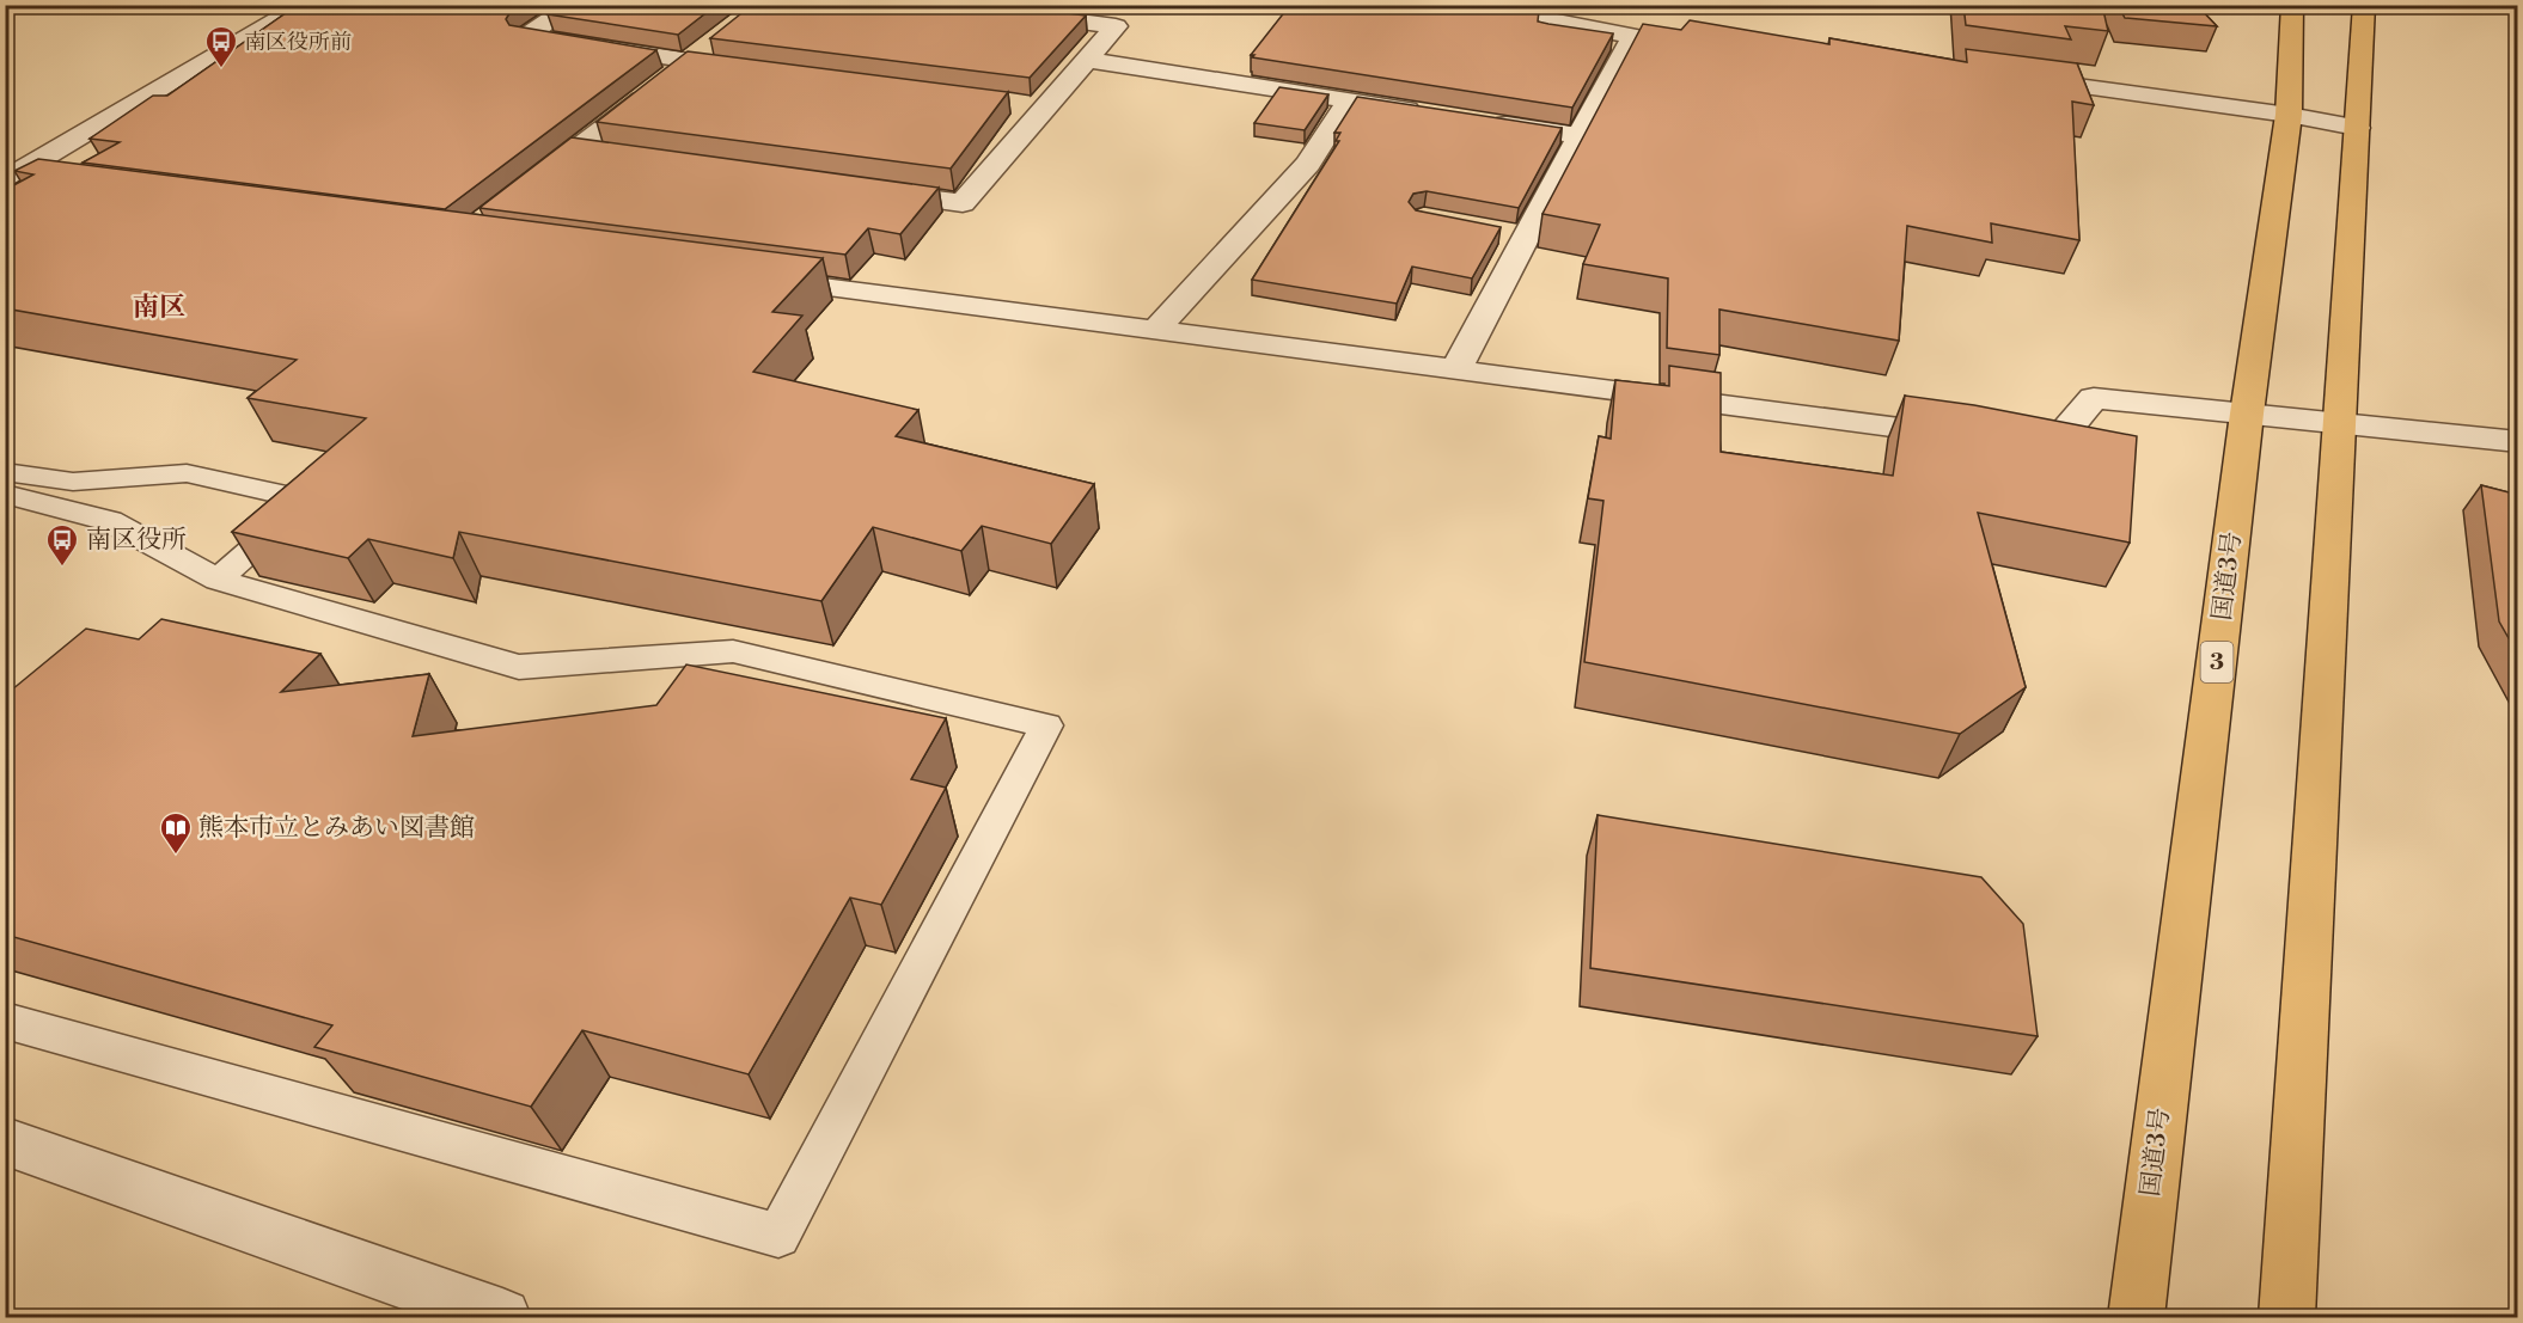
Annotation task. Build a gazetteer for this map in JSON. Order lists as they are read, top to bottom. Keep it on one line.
{"streets":{"highway":["国道3号","3"]},"districts":["南区"],"places":{"bus stop":["南区役所前","南区役所"],"library":["熊本市立とみあい図書館"]}}
